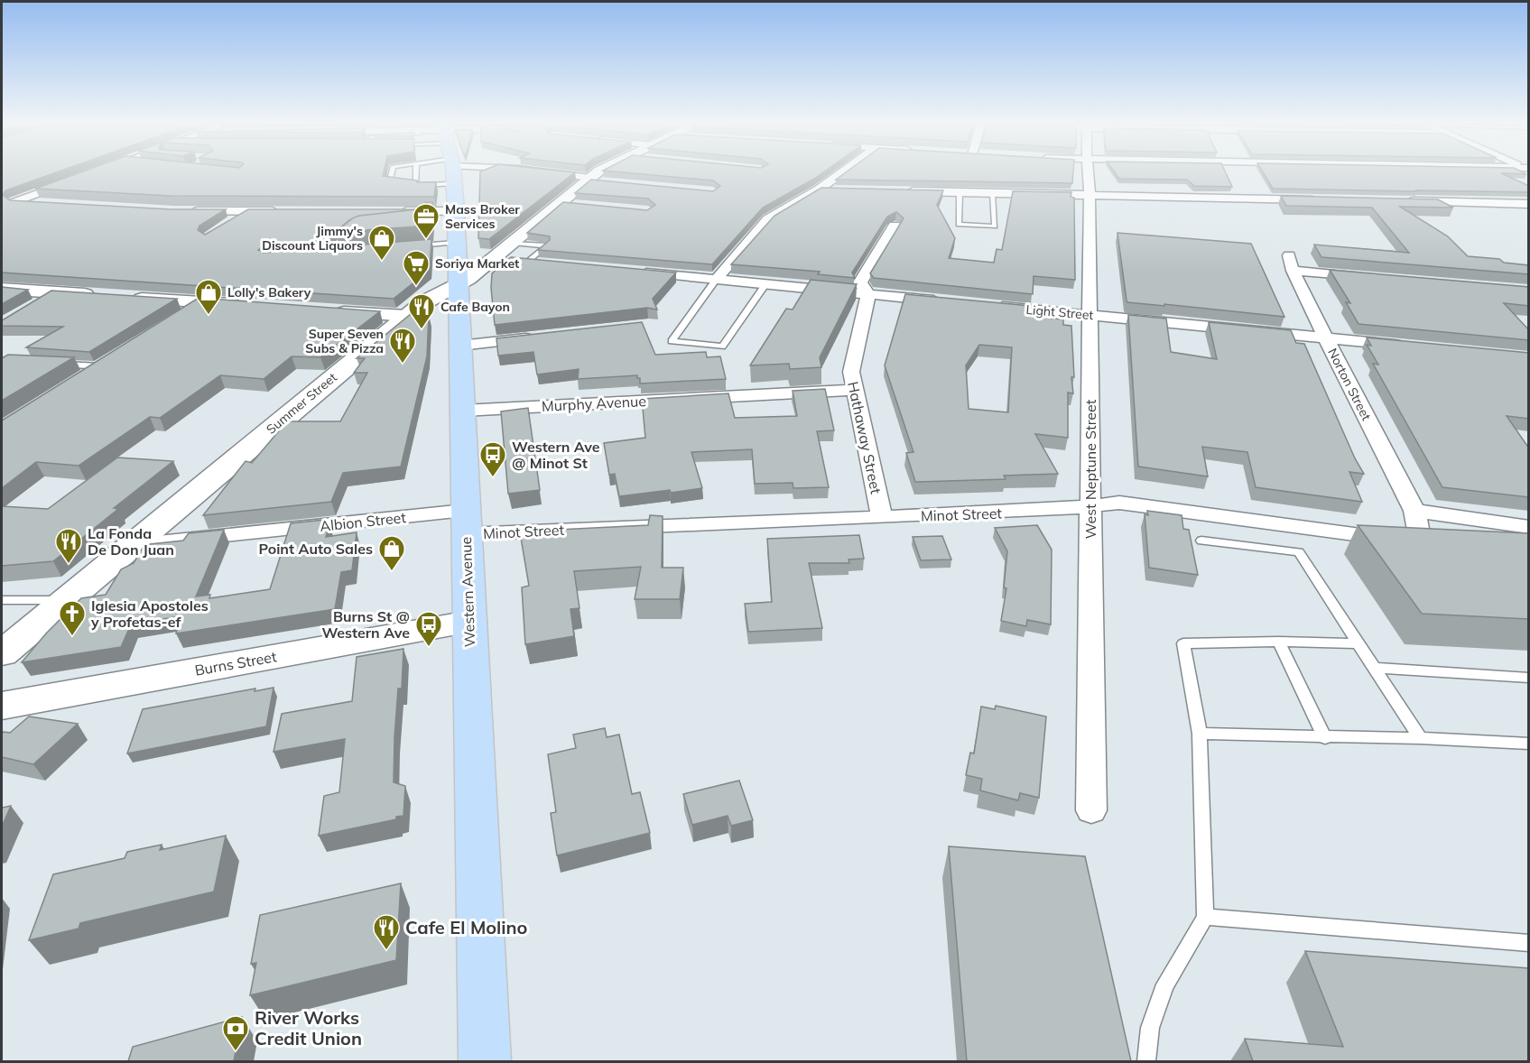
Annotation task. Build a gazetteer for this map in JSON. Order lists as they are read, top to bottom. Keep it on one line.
{"streets":{"main road":["Summer Street","Western Avenue","Burns Street"],"street":["Light Street","Norton Street","Murphy Avenue","Hathaway Street","West Neptune Street","Minot Street","Albion Street"]},"crossings":[["Light Street","Norton Street"],["Light Street","West Neptune Street"],["Norton Street","Minot Street"],["Summer Street","Albion Street"],["Summer Street","Western Avenue"],["Murphy Avenue","Hathaway Street"],["Murphy Avenue","Western Avenue"],["Hathaway Street","Minot Street"],["West Neptune Street","Minot Street"],["Minot Street","Albion Street"],["Minot Street","Western Avenue"],["Albion Street","Western Avenue"],["Western Avenue","Burns Street"]],"places":{"office":["Mass Broker Services"],"shop":["Jimmy's Discount Liquors","Lolly's Bakery","Point Auto Sales"],"supermarket":["Soriya Market"],"restaurant":["Cafe Bayon","Super Seven Subs & Pizza","La Fonda De Don Juan","Cafe El Molino"],"bus stop":["Western Ave @ Minot St","Burns St @ Western Ave"],"church":["Iglesia Apostoles y Profetas-ef"],"bank":["River Works Credit Union"]}}
